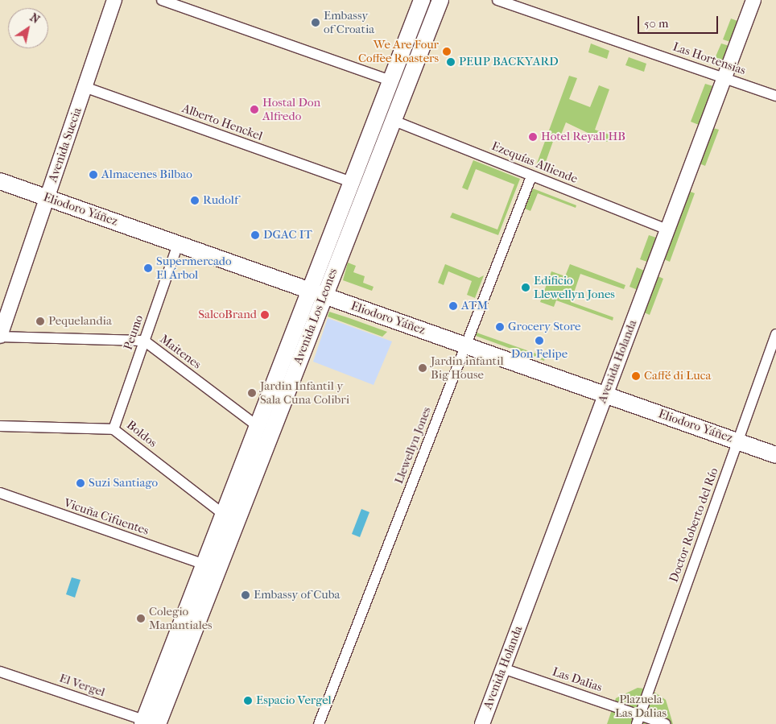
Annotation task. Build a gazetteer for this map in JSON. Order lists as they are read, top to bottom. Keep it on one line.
{"streets":{"main road":["Eliodoro Yáñez","Avenida Los Leones"],"street":["Las Hortensias","Alberto Henckel","Avenida Suecia","Ezequías Alliende","Peumo","Maitenes","Avenida Holanda","Boldos","Llewellyn Jones","Vicuña Cifuentes","Doctor Roberto del Río","Las Dalias","El Vergel"]},"crossings":[["Las Hortensias","Avenida Holanda"],["Alberto Henckel","Avenida Suecia"],["Alberto Henckel","Avenida Los Leones"],["Avenida Suecia","Eliodoro Yáñez"],["Avenida Suecia","Maitenes"],["Ezequías Alliende","Avenida Los Leones"],["Ezequías Alliende","Avenida Holanda"],["Ezequías Alliende","Llewellyn Jones"],["Eliodoro Yáñez","Avenida Los Leones"],["Eliodoro Yáñez","Peumo"],["Eliodoro Yáñez","Avenida Holanda"],["Eliodoro Yáñez","Llewellyn Jones"],["Eliodoro Yáñez","Doctor Roberto del Río"],["Avenida Los Leones","Maitenes"],["Avenida Los Leones","Boldos"],["Avenida Los Leones","Vicuña Cifuentes"],["Avenida Los Leones","El Vergel"],["Peumo","Maitenes"],["Peumo","Boldos"],["Avenida Holanda","Las Dalias"],["Doctor Roberto del Río","Las Dalias"]],"parks":["Plazuela Las Dalias"],"places":["Embassy of Croatia","We Are Four Coffee Roasters","PEUP BACKYARD","Hostal Don Alfredo","Hotel Reyall HB","Almacenes Bilbao","Rudolf","DGAC IT","Supermercado El Árbol","Edificio Llewellyn Jones","ATM","SalcoBrand","Pequelandia","Grocery Store","Don Felipe","Jardin infantil Big House","Caffé di Luca","Jardin Infantil y Sala Cuna Colibri","Suzi Santiago","Embassy of Cuba","Colegio Manantiales","Espacio Vergel"],"scale_bar":"50 m","north":"top right"}
